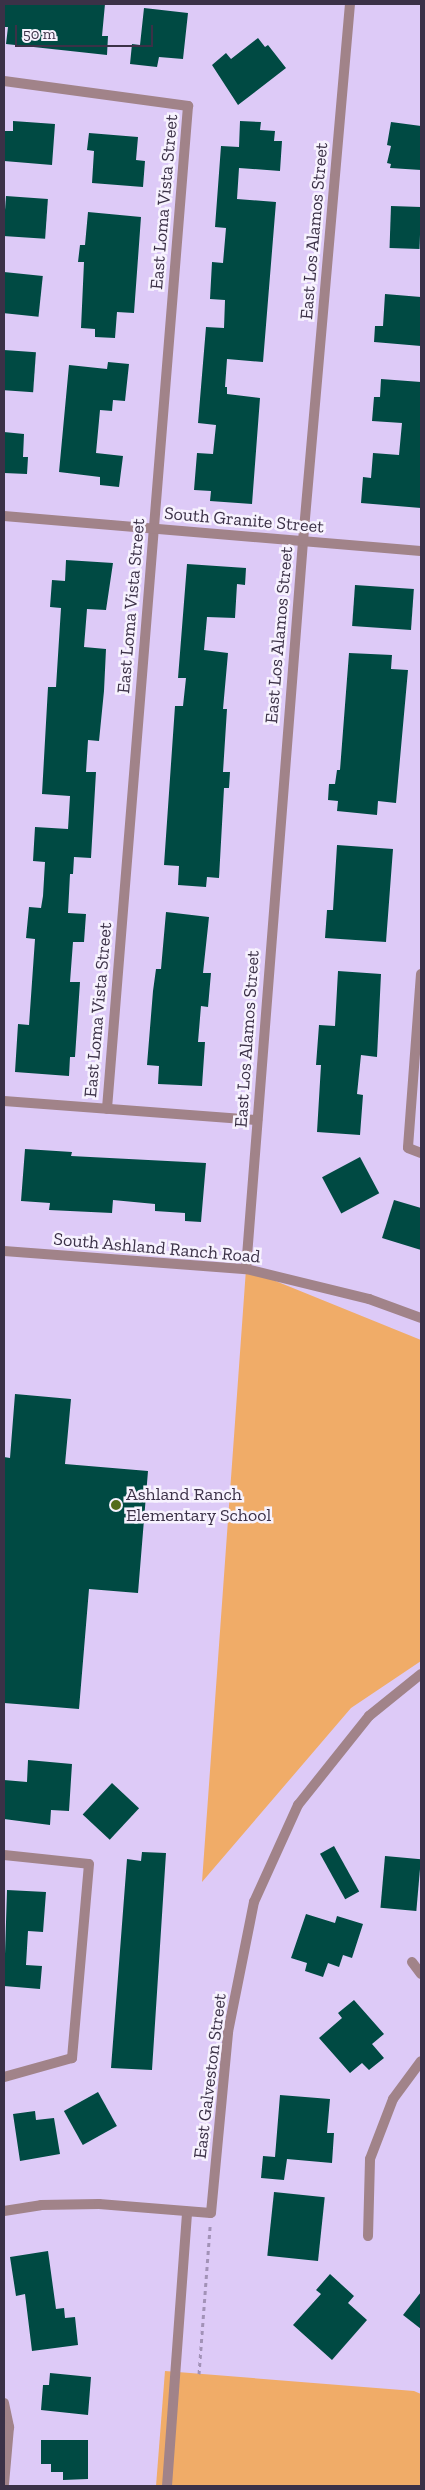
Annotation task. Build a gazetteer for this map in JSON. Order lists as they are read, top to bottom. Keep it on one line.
{"streets":{"street":["East Loma Vista Street","East Los Alamos Street","South Granite Street","South Ashland Ranch Road","East Galveston Street"]},"crossings":[["East Loma Vista Street","South Granite Street"],["East Los Alamos Street","South Granite Street"],["East Los Alamos Street","South Ashland Ranch Road"]],"places":["Ashland Ranch Elementary School"],"scale_bar":"50 m"}
